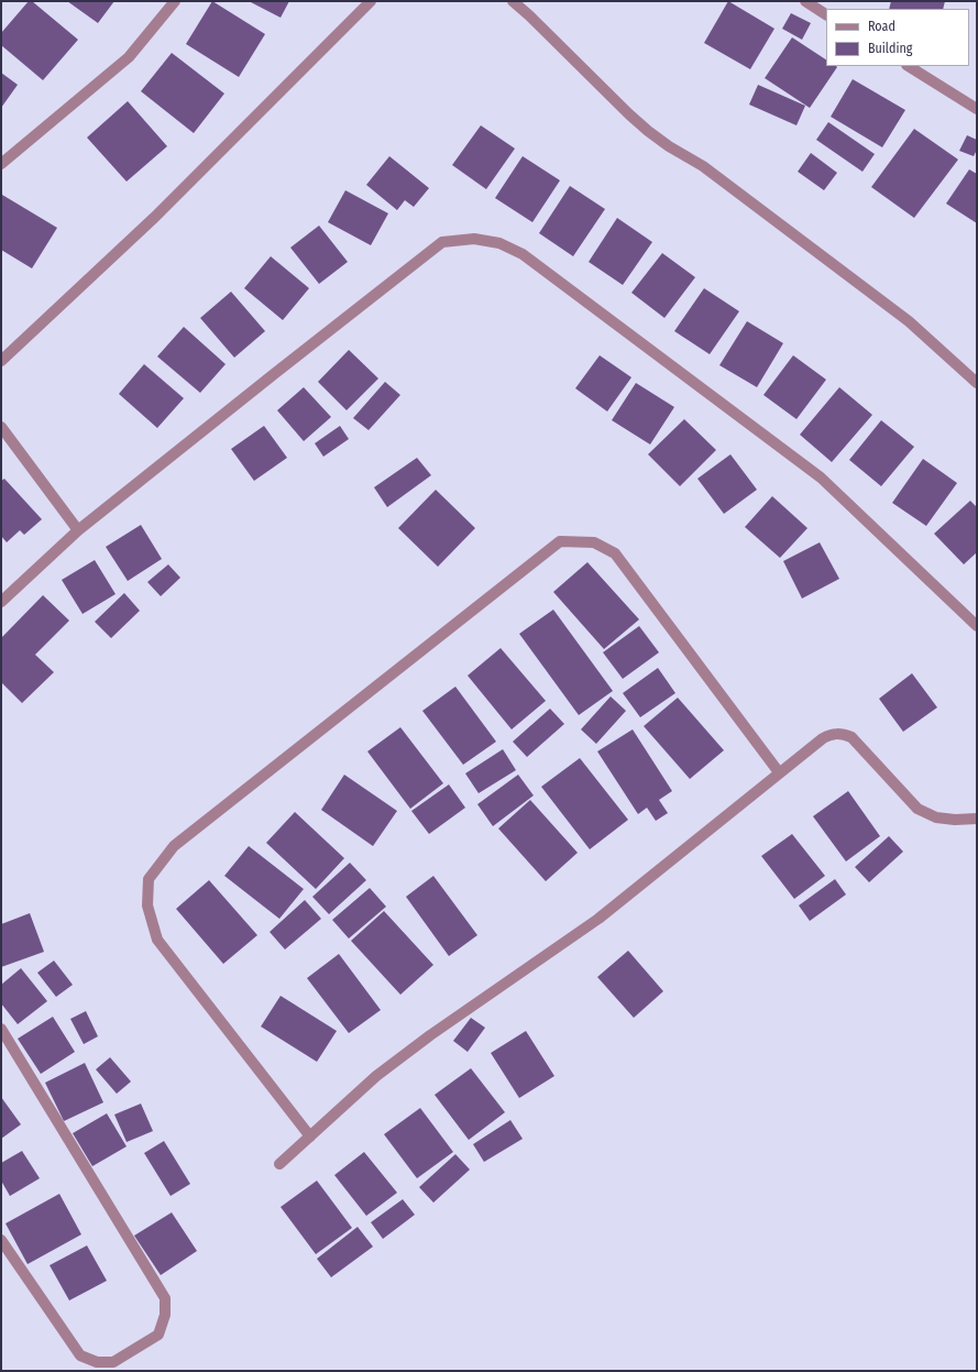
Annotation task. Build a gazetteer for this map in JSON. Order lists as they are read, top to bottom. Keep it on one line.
{"legend":["Road","Building"]}
